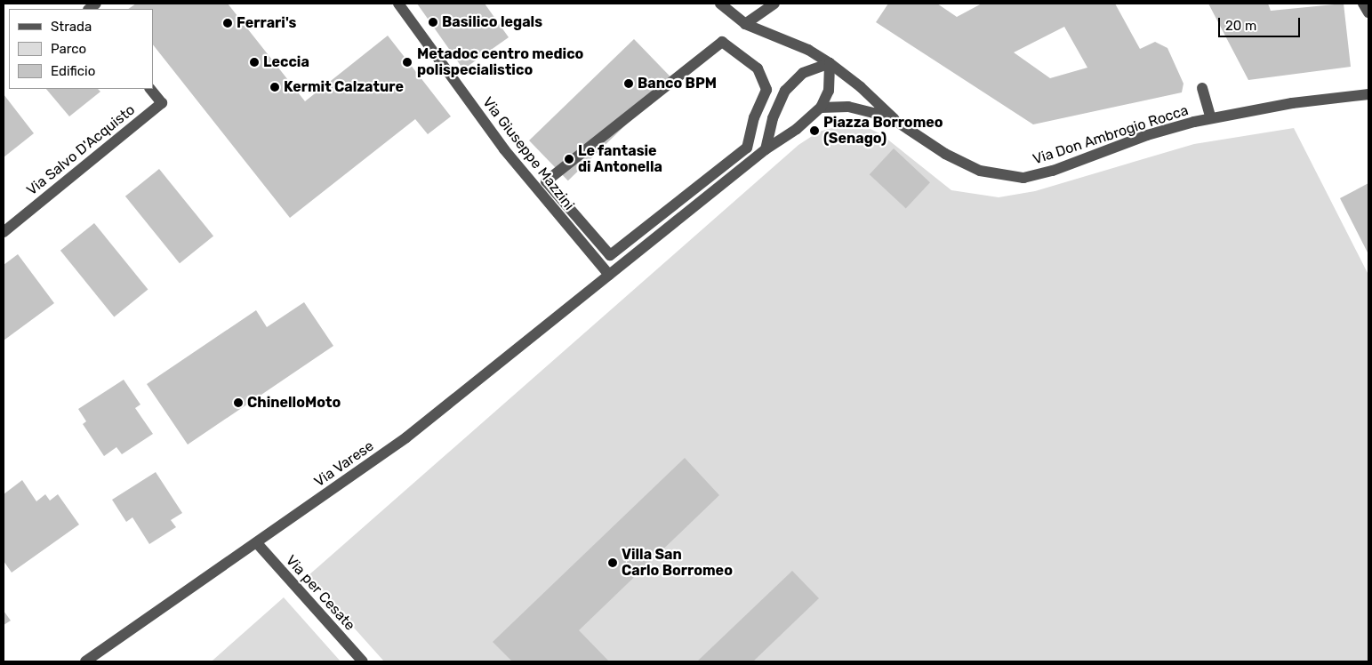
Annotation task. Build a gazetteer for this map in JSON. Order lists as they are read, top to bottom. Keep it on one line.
{"streets":{"street":["Via Don Ambrogio Rocca","Via Salvo D'Acquisto","Via Giuseppe Mazzini","Via Varese","Via per Cesate"]},"crossings":[["Via Giuseppe Mazzini","Via Varese"],["Via Varese","Via per Cesate"]],"places":["Basilico legals","Ferrari's","Leccia","Metadoc centro medico polispecialistico","Banco BPM","Kermit Calzature","Piazza Borromeo (Senago)","Le fantasie di Antonella","ChinelloMoto","Villa San Carlo Borromeo"],"legend":["Strada","Parco","Edificio"],"scale_bar":"20 m"}
